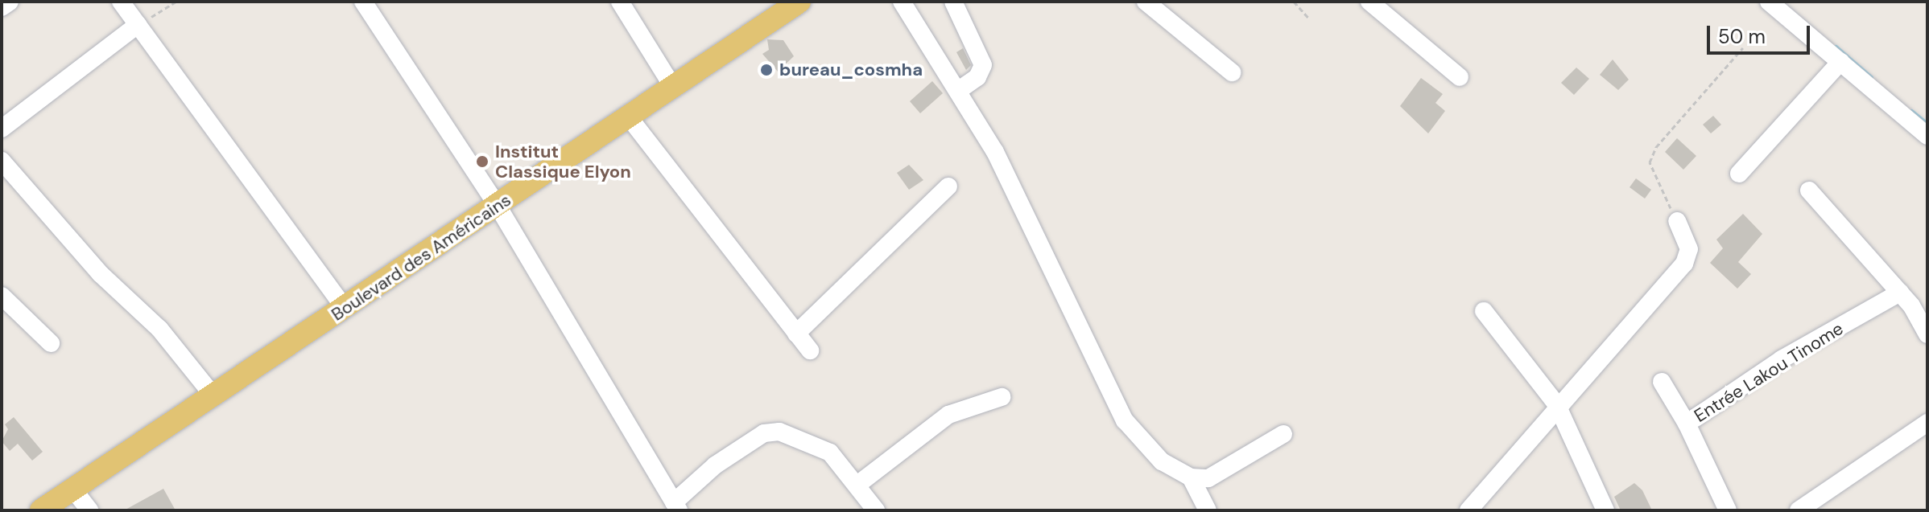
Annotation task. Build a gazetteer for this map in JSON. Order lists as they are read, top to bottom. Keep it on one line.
{"streets":{"main road":["Boulevard des Américains"],"street":["Entrée Lakou Tinome"]},"places":["bureau_cosmha","Institut Classique Elyon"],"scale_bar":"50 m"}
